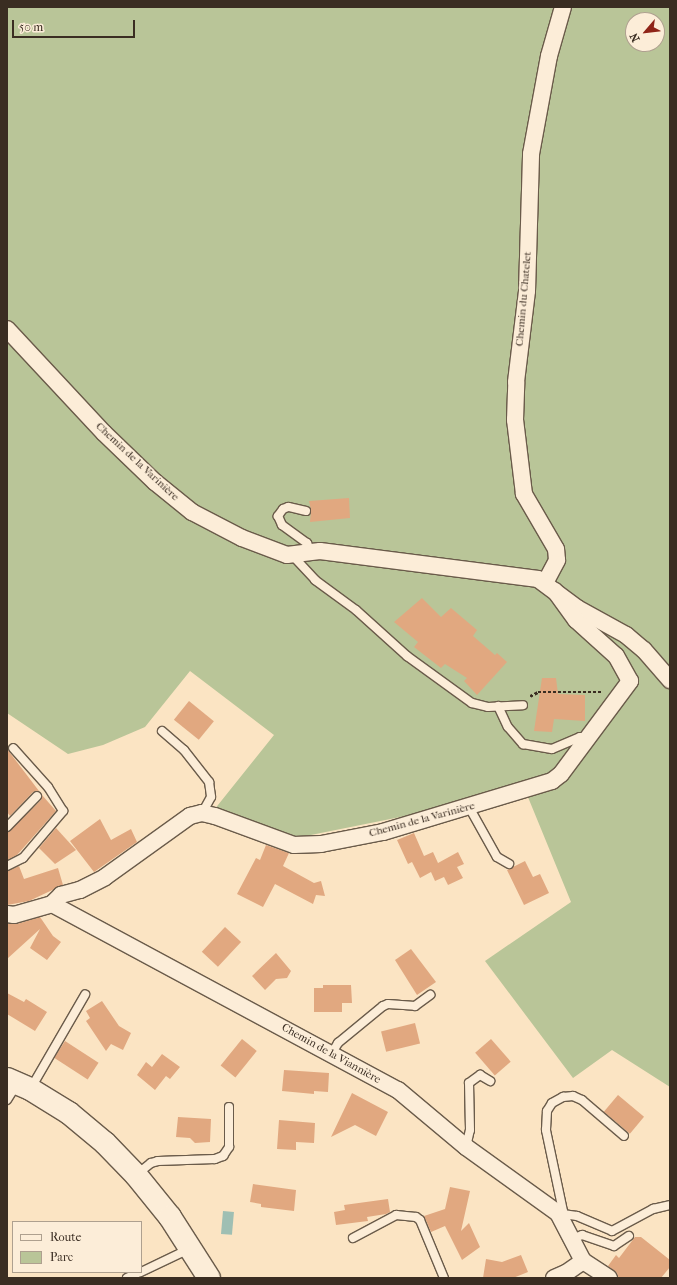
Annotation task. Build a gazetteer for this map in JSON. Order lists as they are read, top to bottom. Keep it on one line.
{"streets":{"street":["Chemin du Chatelet","Chemin de la Varinière","Chemin de la Viannière"]},"crossings":[["Chemin du Chatelet","Chemin de la Varinière"]],"legend":["Route","Parc"],"scale_bar":"50 m","north":"bottom left"}
